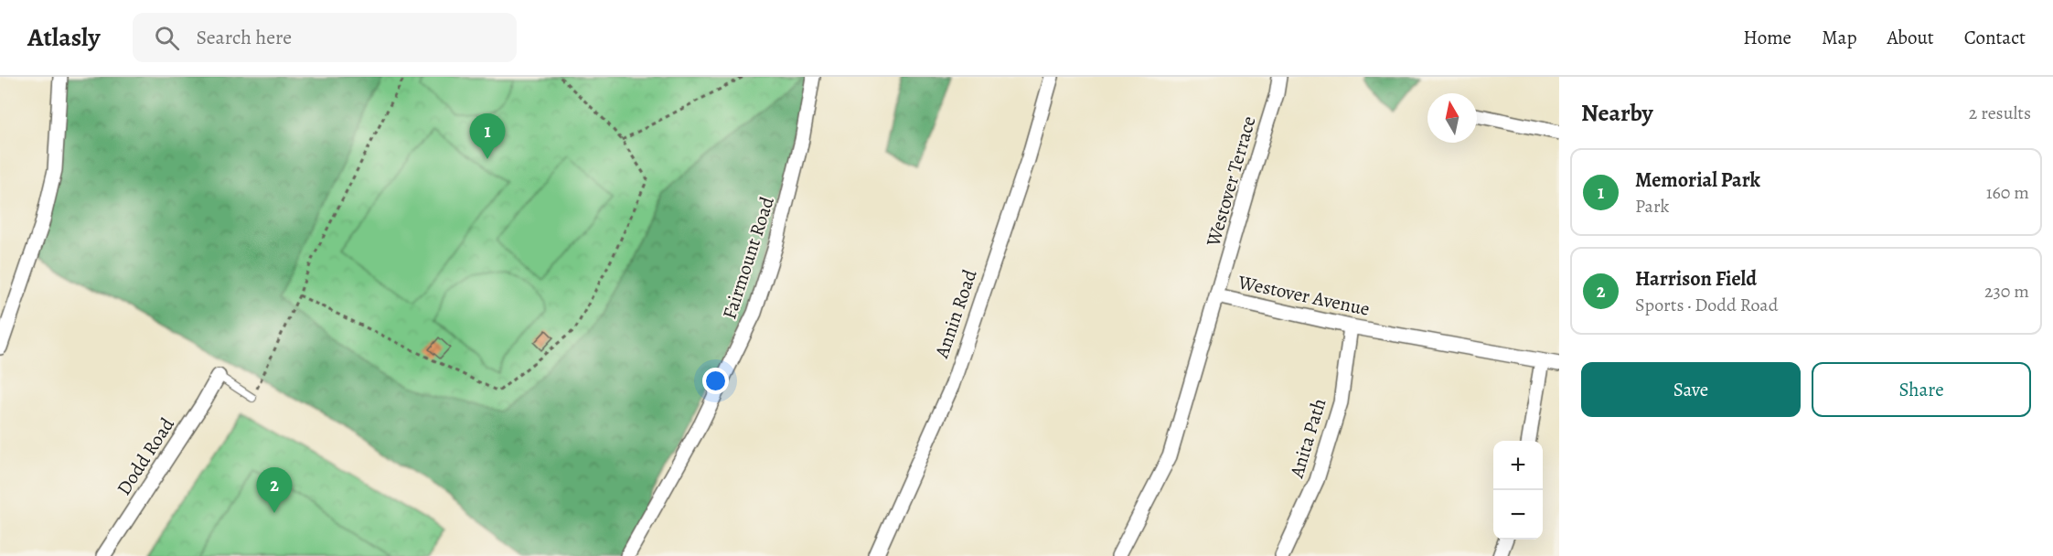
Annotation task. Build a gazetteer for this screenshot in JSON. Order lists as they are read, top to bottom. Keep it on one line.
{"streets":{"street":["Westover Terrace","Fairmount Road","Westover Avenue","Annin Road","Anita Path","Dodd Road"]},"crossings":[["Westover Terrace","Westover Avenue"],["Westover Avenue","Anita Path"]],"north":"top","page":{"header":"Atlasly","search":"Search here","nav":["Home","Map","About","Contact"],"heading":["Nearby","2 results"],"pins":["1","2"],"list":[{"mark":"1","name":"Memorial Park","note":"Park","value":"160 m"},{"mark":"2","name":"Harrison Field","note":"Sports · Dodd Road","value":"230 m"}],"buttons":["Save","Share"],"map_buttons":["+","−"]}}
